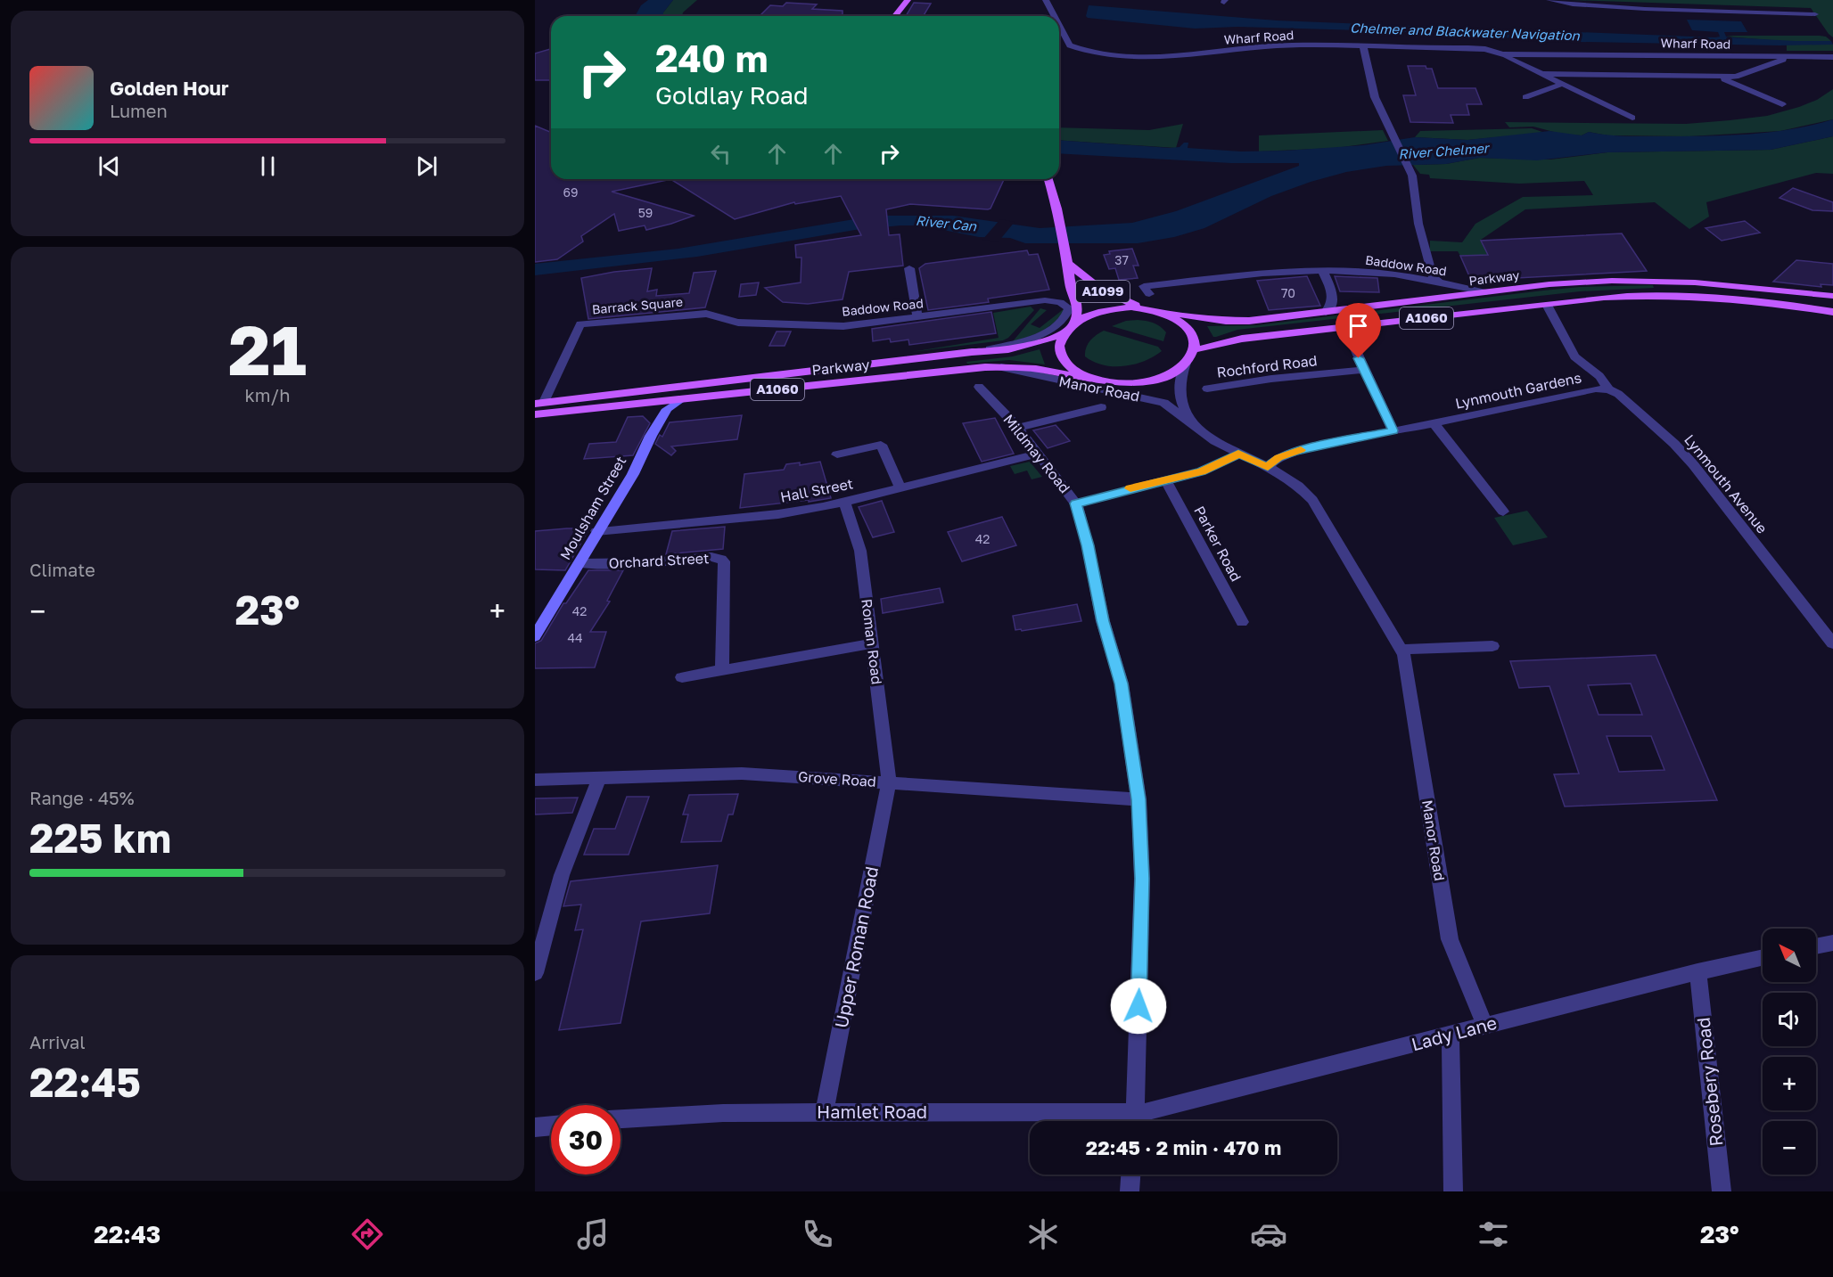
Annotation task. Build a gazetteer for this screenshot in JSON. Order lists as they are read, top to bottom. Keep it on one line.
{"streets":{"main road":["Parkway","A1099","A1060"],"street":["Wharf Road","Baddow Road","Barrack Square","Rochford Road","Manor Road","Lynmouth Gardens","Mildmay Road","Lynmouth Avenue","Hall Street","Moulsham Street","Parker Road","Orchard Street","Roman Road","Grove Road","Upper Roman Road","Lady Lane","Rosebery Road","Hamlet Road"]},"crossings":[["Baddow Road","Parkway"],["Baddow Road","Barrack Square"],["Parkway","A1099"],["Parkway","Barrack Square"],["Parkway","A1060"],["Parkway","Manor Road"],["Parkway","Moulsham Street"],["A1099","A1060"],["A1099","Manor Road"],["A1060","Manor Road"],["A1060","Lynmouth Avenue"],["Manor Road","Lynmouth Gardens"],["Manor Road","Lady Lane"],["Lynmouth Gardens","Lynmouth Avenue"],["Mildmay Road","Hall Street"],["Mildmay Road","Grove Road"],["Hall Street","Moulsham Street"],["Hall Street","Roman Road"],["Moulsham Street","Orchard Street"],["Roman Road","Grove Road"],["Roman Road","Upper Roman Road"],["Grove Road","Upper Roman Road"],["Upper Roman Road","Hamlet Road"],["Lady Lane","Rosebery Road"]],"water":["Chelmer and Blackwater Navigation","River Chelmer","River Can"],"house_numbers":["69","59","37","70","42","42","44"],"north":"top left","page":{"turn":["240 m","Goldlay Road"],"song":["Golden Hour","Lumen"],"tile":[["21","km/h"],"Climate",["Range · 45%","225 km"],["Arrival","22:45"]],"heat":["−","23°","+"],"map_buttons":["+","−"],"limit":"30","trip":"22:45 · 2 min · 470 m","tabs":["22:43","23°"]}}
